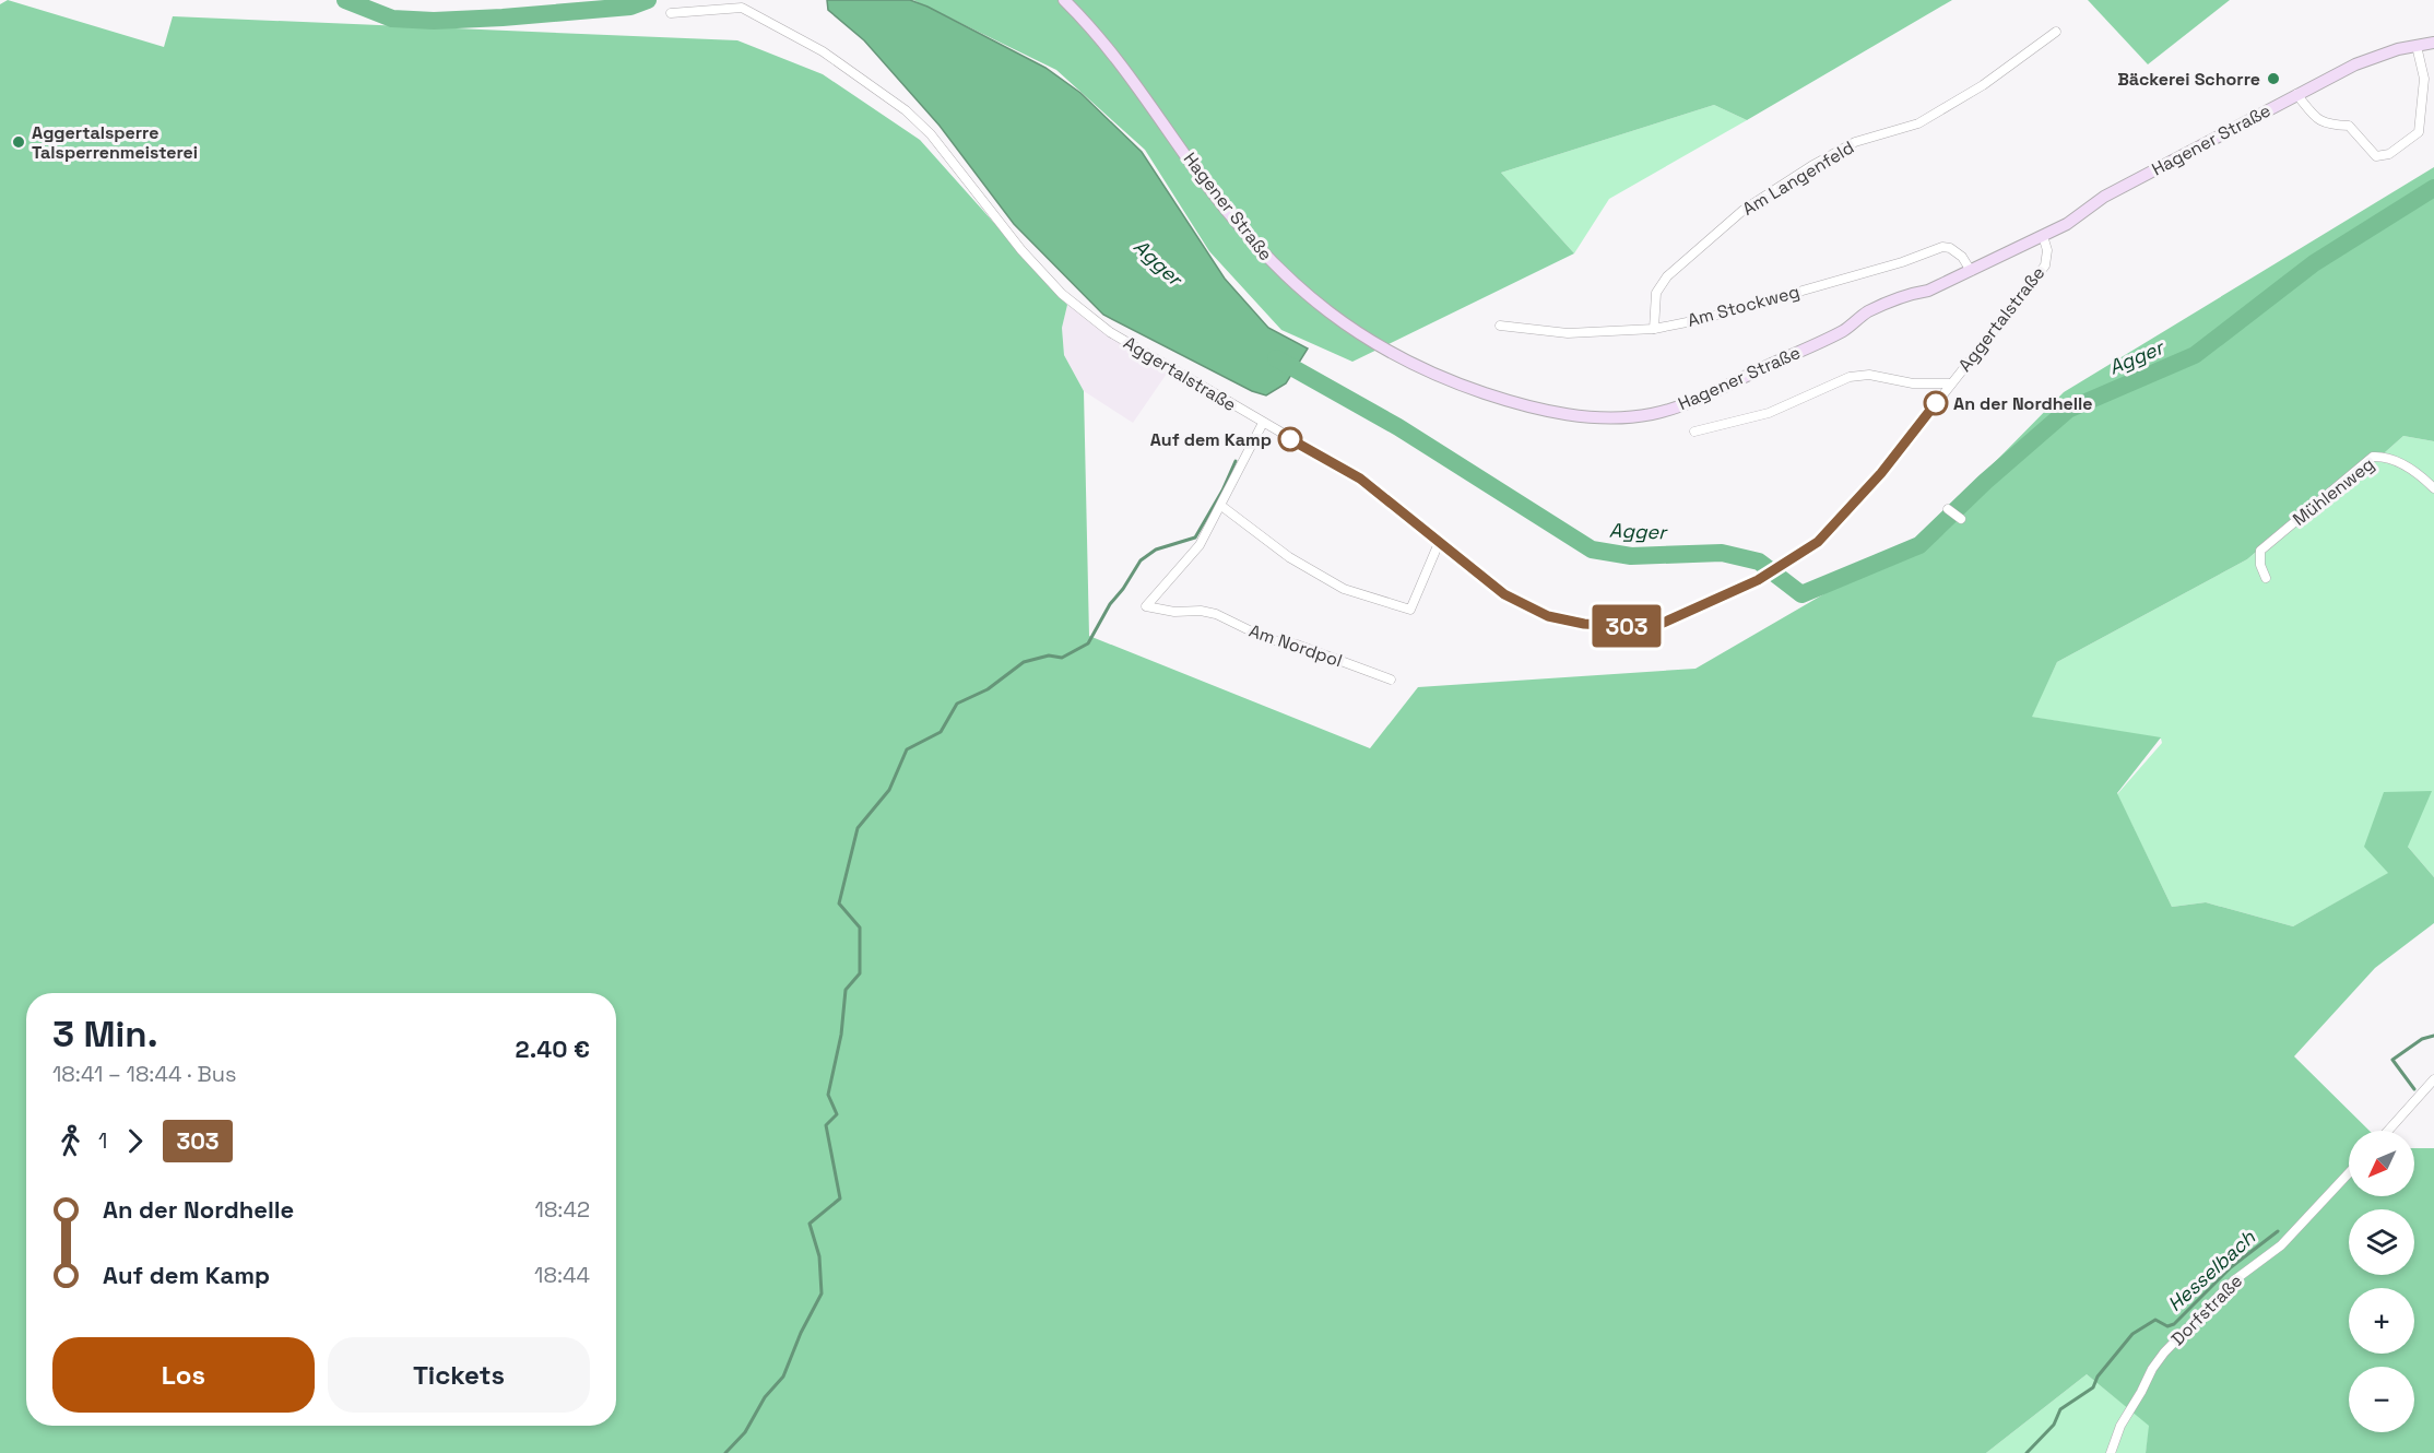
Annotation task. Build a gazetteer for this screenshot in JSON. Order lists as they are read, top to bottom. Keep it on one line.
{"streets":{"main road":["Hagener Straße"],"street":["Am Langenfeld","Am Stockweg","Aggertalstraße","Mühlenweg","Am Nordpol","Dorfstraße"]},"crossings":[["Hagener Straße","Am Stockweg"],["Hagener Straße","Aggertalstraße"],["Am Langenfeld","Am Stockweg"]],"water":["Agger","Hesselbach"],"places":["Bäckerei Schorre","Aggertalsperre Talsperrenmeisterei","An der Nordhelle","Auf dem Kamp"],"lines":["bus line 303"],"north":"bottom left","page":{"on_map":"303","heading":["3 Min.","18:41 – 18:44 · Bus","2.40 €"],"legs":["1","303"],"map_buttons":["+","−"],"list":[{"name":"An der Nordhelle","value":"18:42"},{"name":"Auf dem Kamp","value":"18:44"}],"buttons":["Los","Tickets"]}}
